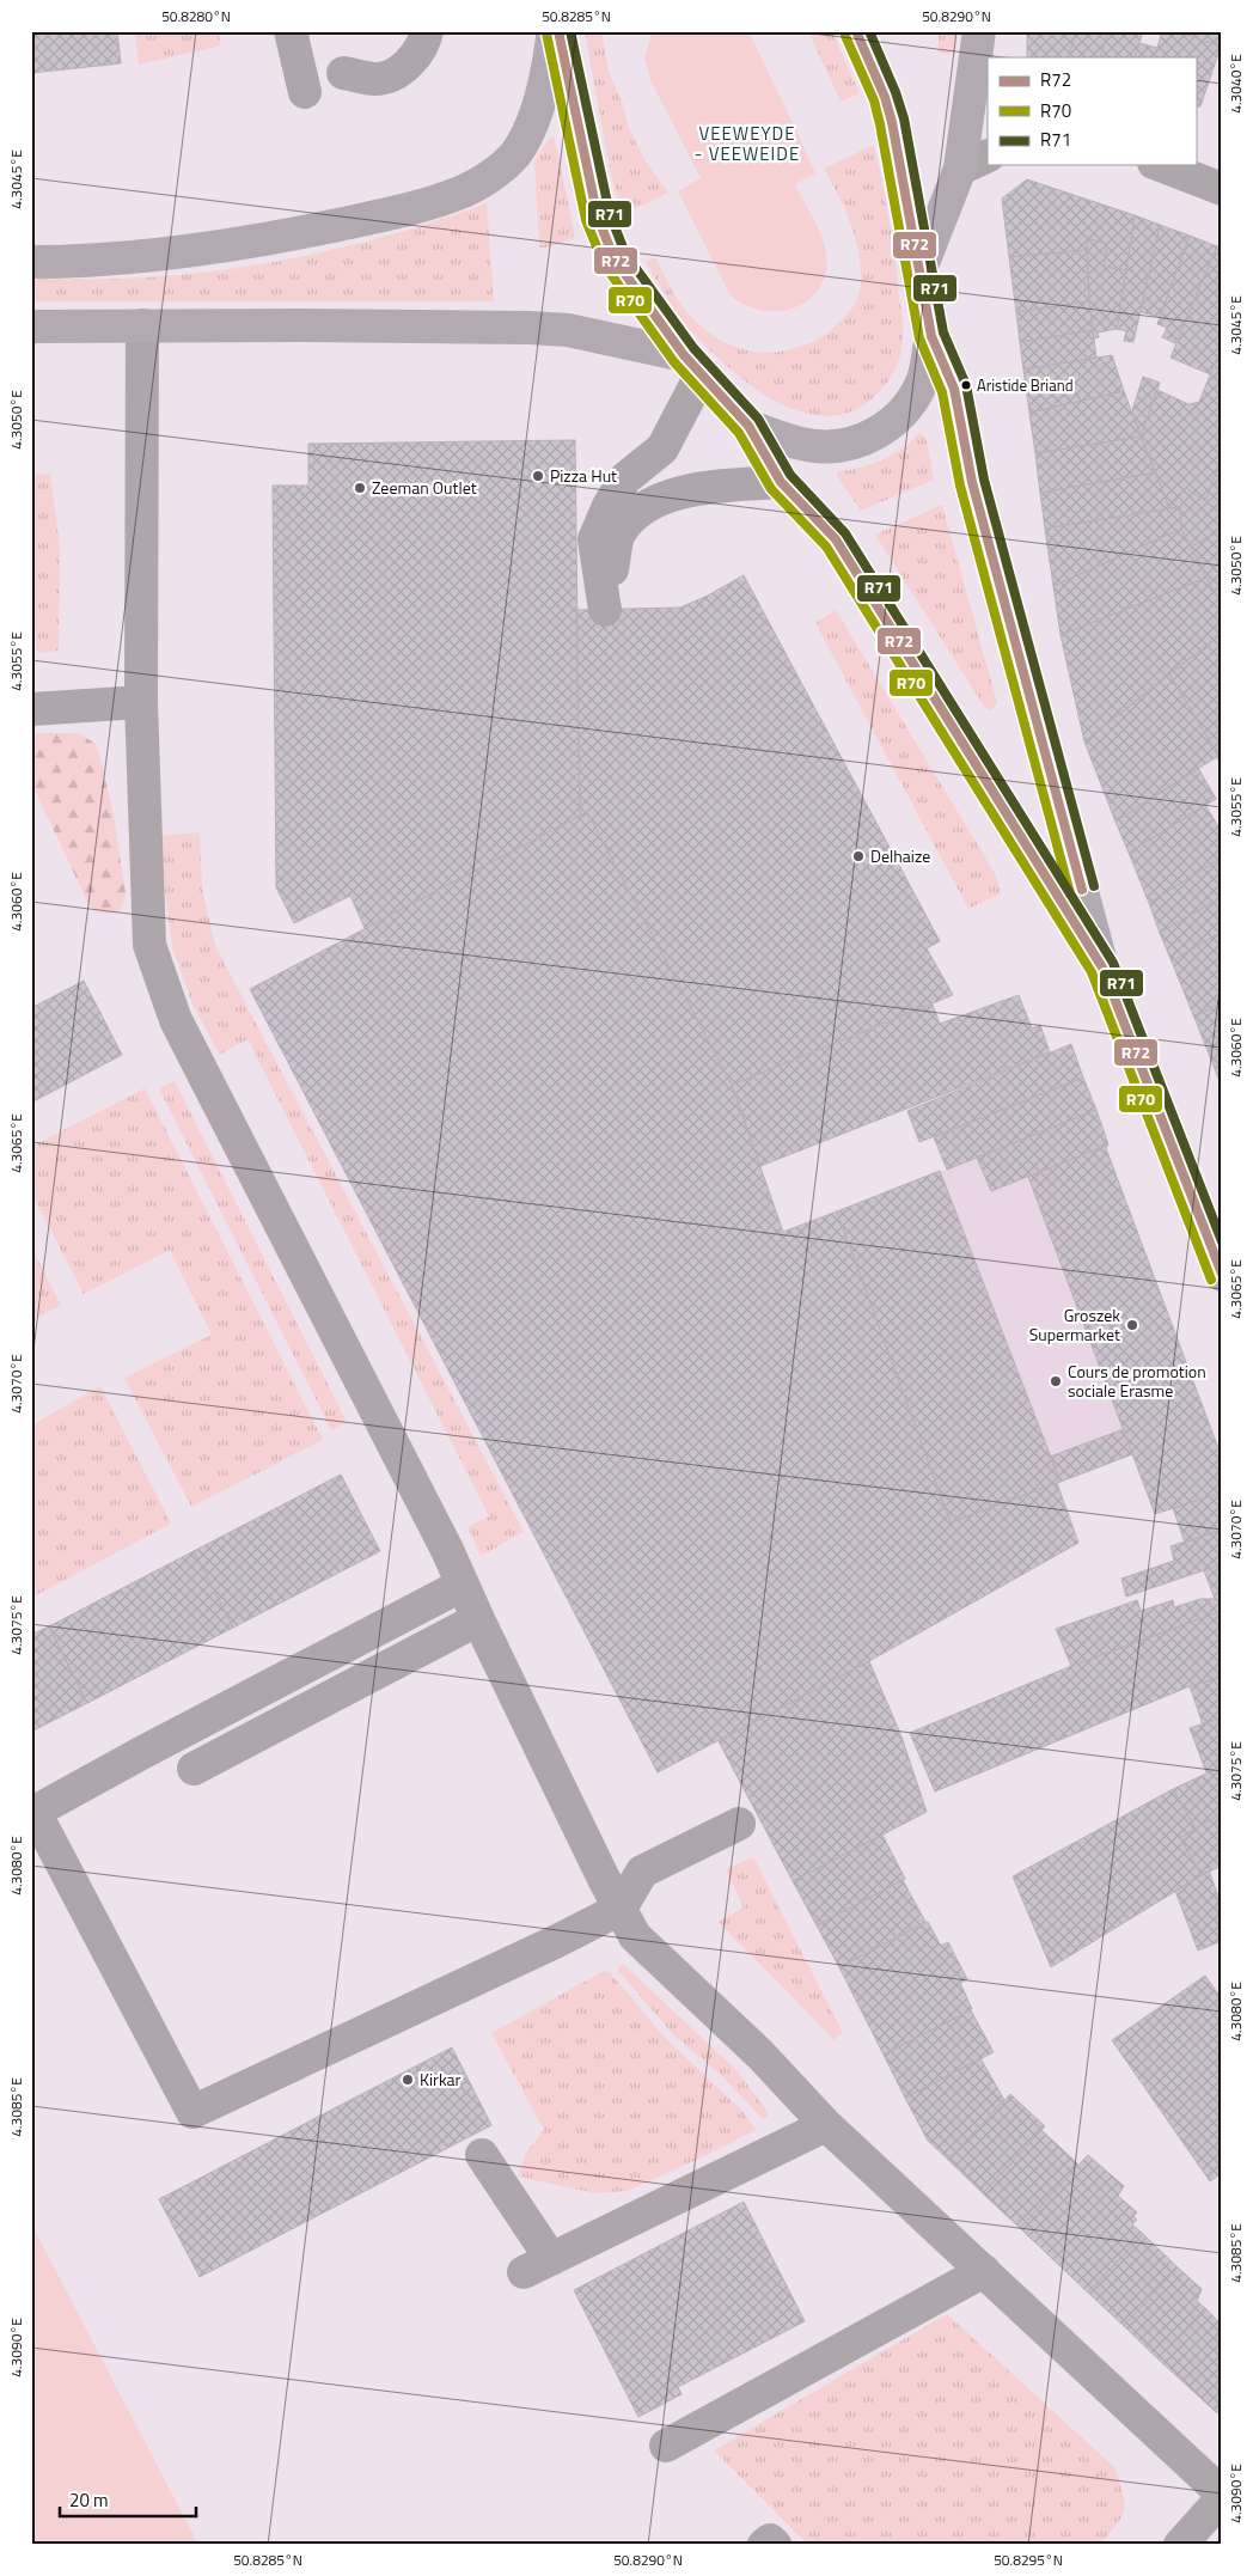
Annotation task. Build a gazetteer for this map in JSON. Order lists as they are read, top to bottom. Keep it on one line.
{"districts":["VEEWEYDE - VEEWEIDE"],"places":["Aristide Briand","Pizza Hut","Zeeman Outlet","Delhaize","Groszek Supermarket","Cours de promotion sociale Erasme","Kirkar"],"lines":["transit line R72","transit line R71","transit line R70"],"legend":["R72","R70","R71"],"scale_bar":"20 m","coordinates":["50.8280°N","50.8285°N","50.8290°N","4.3040°E","4.3045°E","4.3050°E","4.3055°E","4.3060°E","4.3065°E","4.3070°E","4.3075°E","4.3080°E","4.3085°E","4.3090°E","50.8295°N"]}
